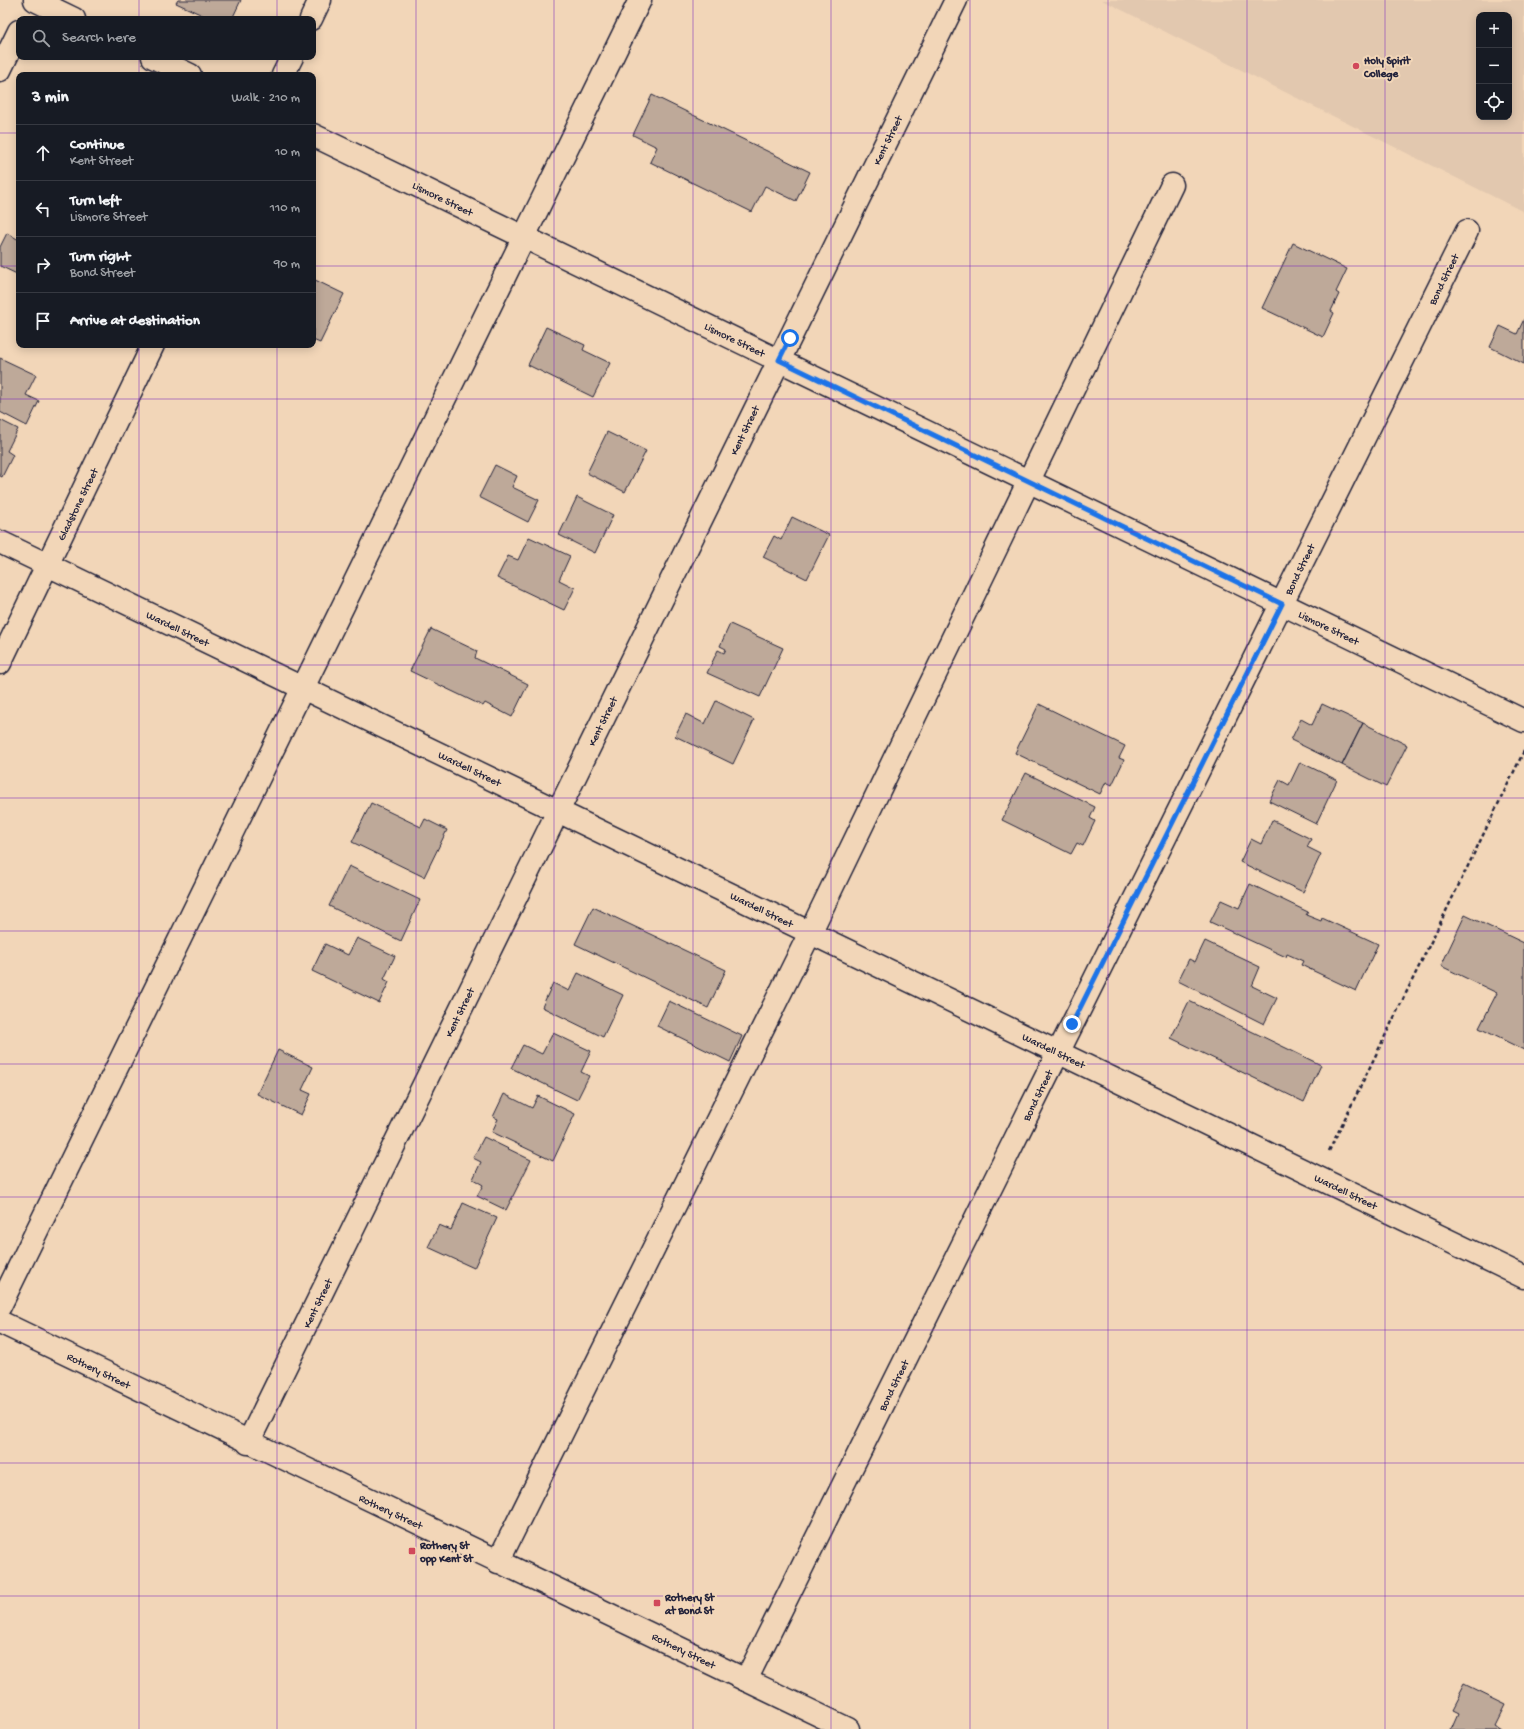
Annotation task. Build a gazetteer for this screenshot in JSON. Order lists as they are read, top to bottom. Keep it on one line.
{"streets":{"street":["Kent Street","Lismore Street","Bond Street","Gladstone Street","Wardell Street","Rothery Street"]},"crossings":[["Kent Street","Lismore Street"],["Kent Street","Wardell Street"],["Kent Street","Rothery Street"],["Lismore Street","Bond Street"],["Bond Street","Wardell Street"],["Bond Street","Rothery Street"],["Gladstone Street","Wardell Street"]],"places":{"other":["Holy Spirit College"],"transit":["Rothery St opp Kent St","Rothery St at Bond St"]},"page":{"map_buttons":["+","−"],"search":"Search here","heading":["3 min","Walk · 210 m"],"list":[["Continue","Kent Street","10 m"],["Turn left","Lismore Street","110 m"],["Turn right","Bond Street","90 m"],"Arrive at destination"]}}
